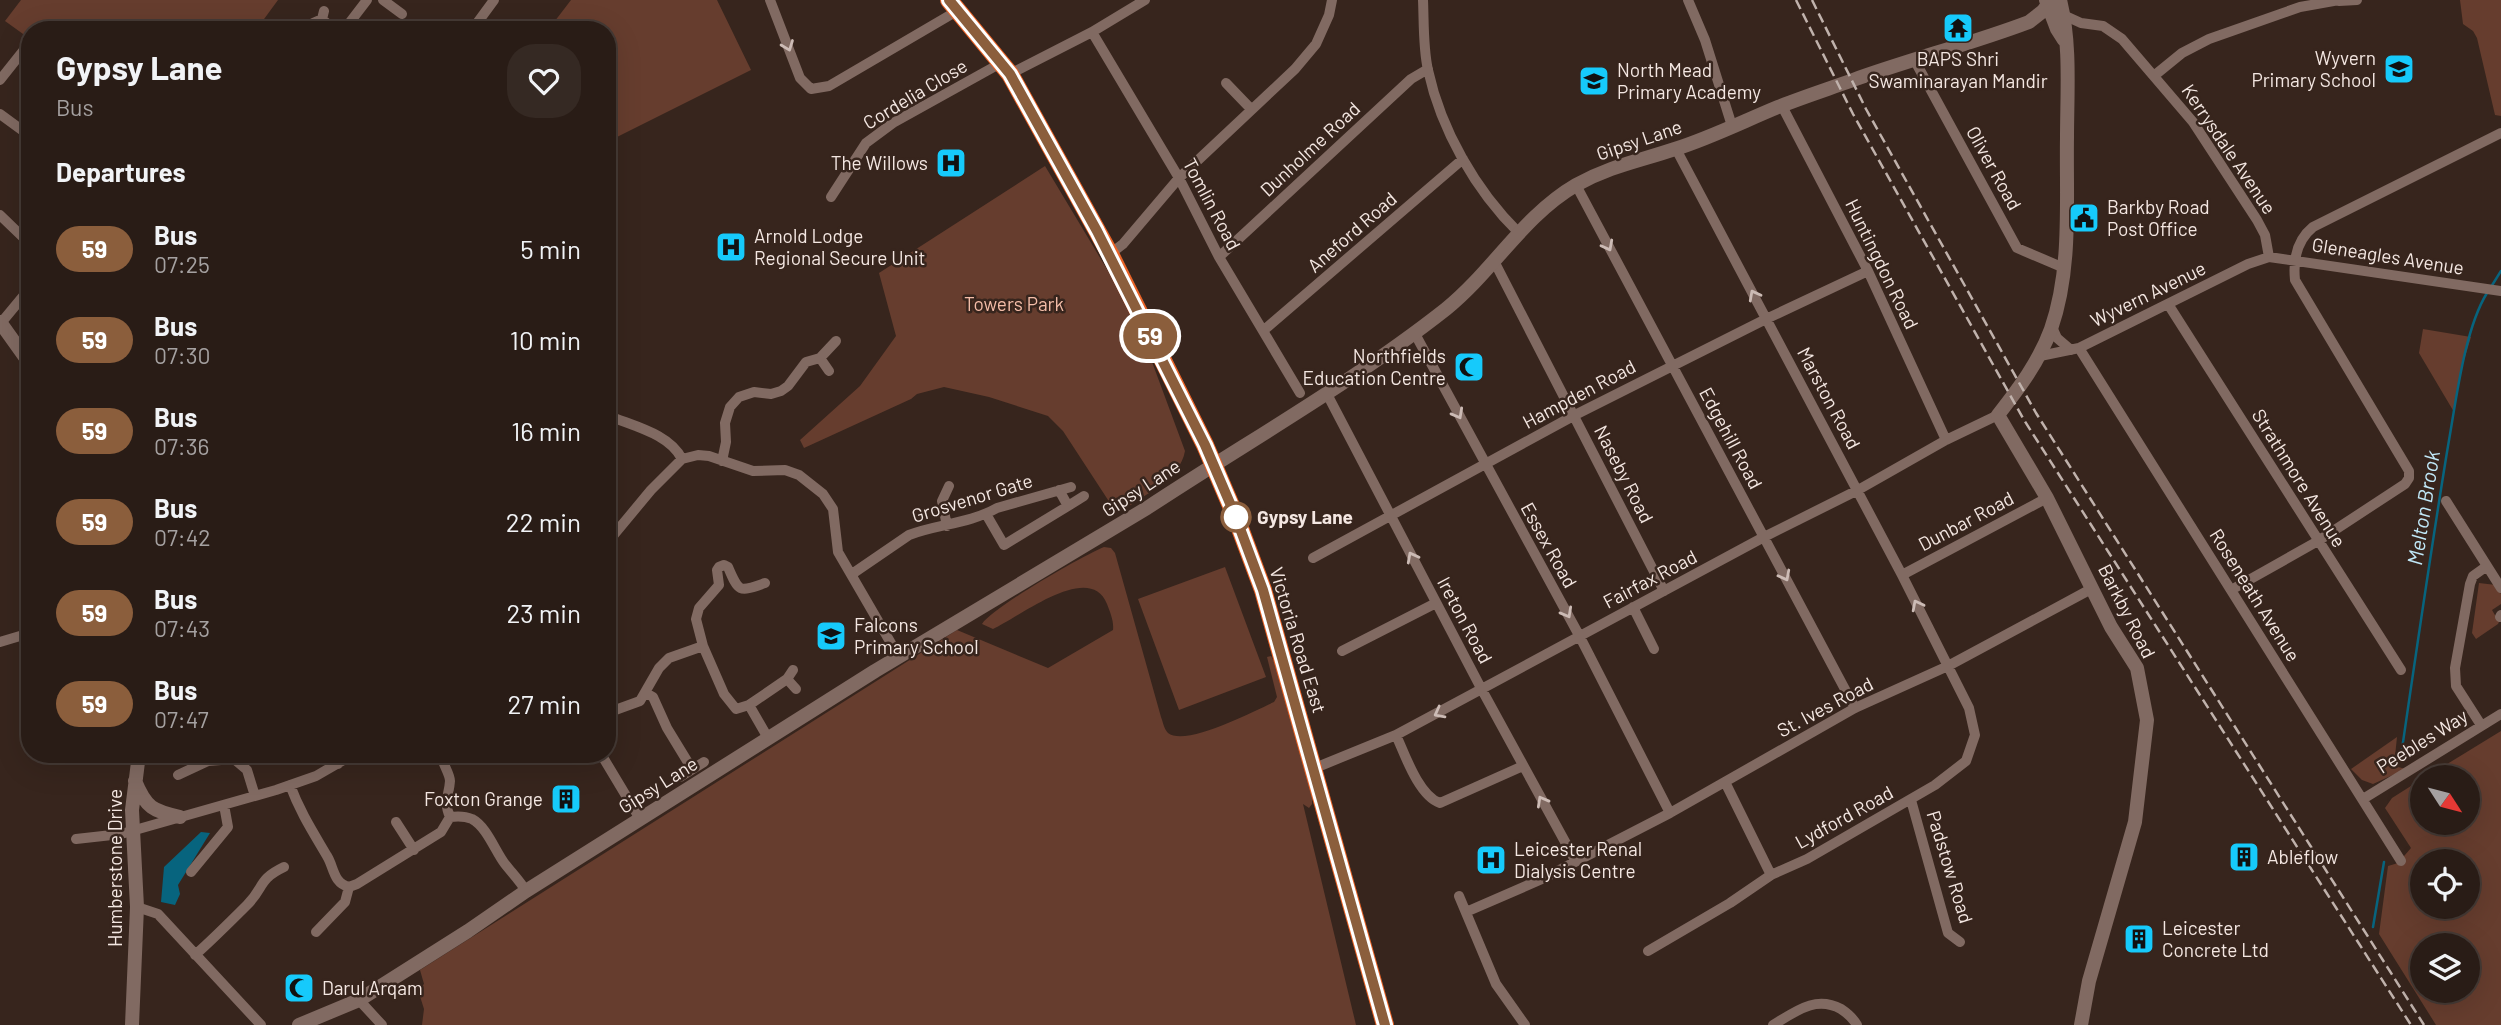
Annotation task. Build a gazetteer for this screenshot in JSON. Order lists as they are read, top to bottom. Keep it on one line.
{"streets":{"highway":["Victoria Road East"],"street":["Cordelia Close","Gipsy Lane","Dunholme Road","Kerrysdale Avenue","Oliver Road","Tomlin Road","Aneford Road","Gleneagles Avenue","Huntingdon Road","Wyvern Avenue","Hampden Road","Marston Road","Edgehill Road","Naseby Road","Strathmore Avenue","Grosvenor Gate","Dunbar Road","Essex Road","Fairfax Road","Roseneath Avenue","Barkby Road","Ireton Road","St. Ives Road","Peebles Way","Lydford Road","Padstow Road","Humberstone Drive"]},"crossings":[["Cordelia Close","Tomlin Road"],["Cordelia Close","Victoria Road East"],["Gipsy Lane","Oliver Road"],["Gipsy Lane","Huntingdon Road"],["Gipsy Lane","Marston Road"],["Gipsy Lane","Edgehill Road"],["Gipsy Lane","Naseby Road"],["Gipsy Lane","Essex Road"],["Gipsy Lane","Ireton Road"],["Gipsy Lane","Victoria Road East"],["Dunholme Road","Tomlin Road"],["Kerrysdale Avenue","Gleneagles Avenue"],["Kerrysdale Avenue","Wyvern Avenue"],["Tomlin Road","Aneford Road"],["Gleneagles Avenue","Wyvern Avenue"],["Huntingdon Road","Hampden Road"],["Huntingdon Road","Fairfax Road"],["Wyvern Avenue","Strathmore Avenue"],["Wyvern Avenue","Roseneath Avenue"],["Hampden Road","Marston Road"],["Hampden Road","Edgehill Road"],["Hampden Road","Naseby Road"],["Hampden Road","Essex Road"],["Hampden Road","Ireton Road"],["Marston Road","Dunbar Road"],["Marston Road","Fairfax Road"],["Marston Road","St. Ives Road"],["Marston Road","Lydford Road"],["Edgehill Road","Fairfax Road"],["Edgehill Road","St. Ives Road"],["Naseby Road","Fairfax Road"],["Dunbar Road","Barkby Road"],["Essex Road","Fairfax Road"],["Essex Road","St. Ives Road"],["Fairfax Road","Barkby Road"],["Fairfax Road","Ireton Road"],["Fairfax Road","Victoria Road East"],["Roseneath Avenue","Peebles Way"],["Barkby Road","St. Ives Road"],["Ireton Road","St. Ives Road"],["St. Ives Road","Lydford Road"],["Lydford Road","Padstow Road"]],"one_way":["Marston Road","Edgehill Road","Essex Road","Ireton Road"],"water":["Melton Brook"],"parks":["Towers Park"],"places":{"temple":["BAPS Shri Swaminarayan Mandir"],"school or university":["Wyvern Primary School","North Mead Primary Academy","Falcons Primary School"],"hospital":["The Willows","Arnold Lodge Regional Secure Unit","Leicester Renal Dialysis Centre"],"public building":["Barkby Road Post Office"],"mosque":["Northfields Education Centre","Darul Arqam"],"other":["Gypsy Lane"],"building":["Foxton Grange","Ableflow","Leicester Concrete Ltd"]},"lines":["bus line 59"],"north":"bottom right","page":{"on_map":"59","heading":[["Gypsy Lane","Bus"],"Departures"],"list":[{"mark":"59","name":"Bus","note":"07:25","value":"5 min"},{"mark":"59","name":"Bus","note":"07:30","value":"10 min"},{"mark":"59","name":"Bus","note":"07:36","value":"16 min"},{"mark":"59","name":"Bus","note":"07:42","value":"22 min"},{"mark":"59","name":"Bus","note":"07:43","value":"23 min"},{"mark":"59","name":"Bus","note":"07:47","value":"27 min"}]}}
